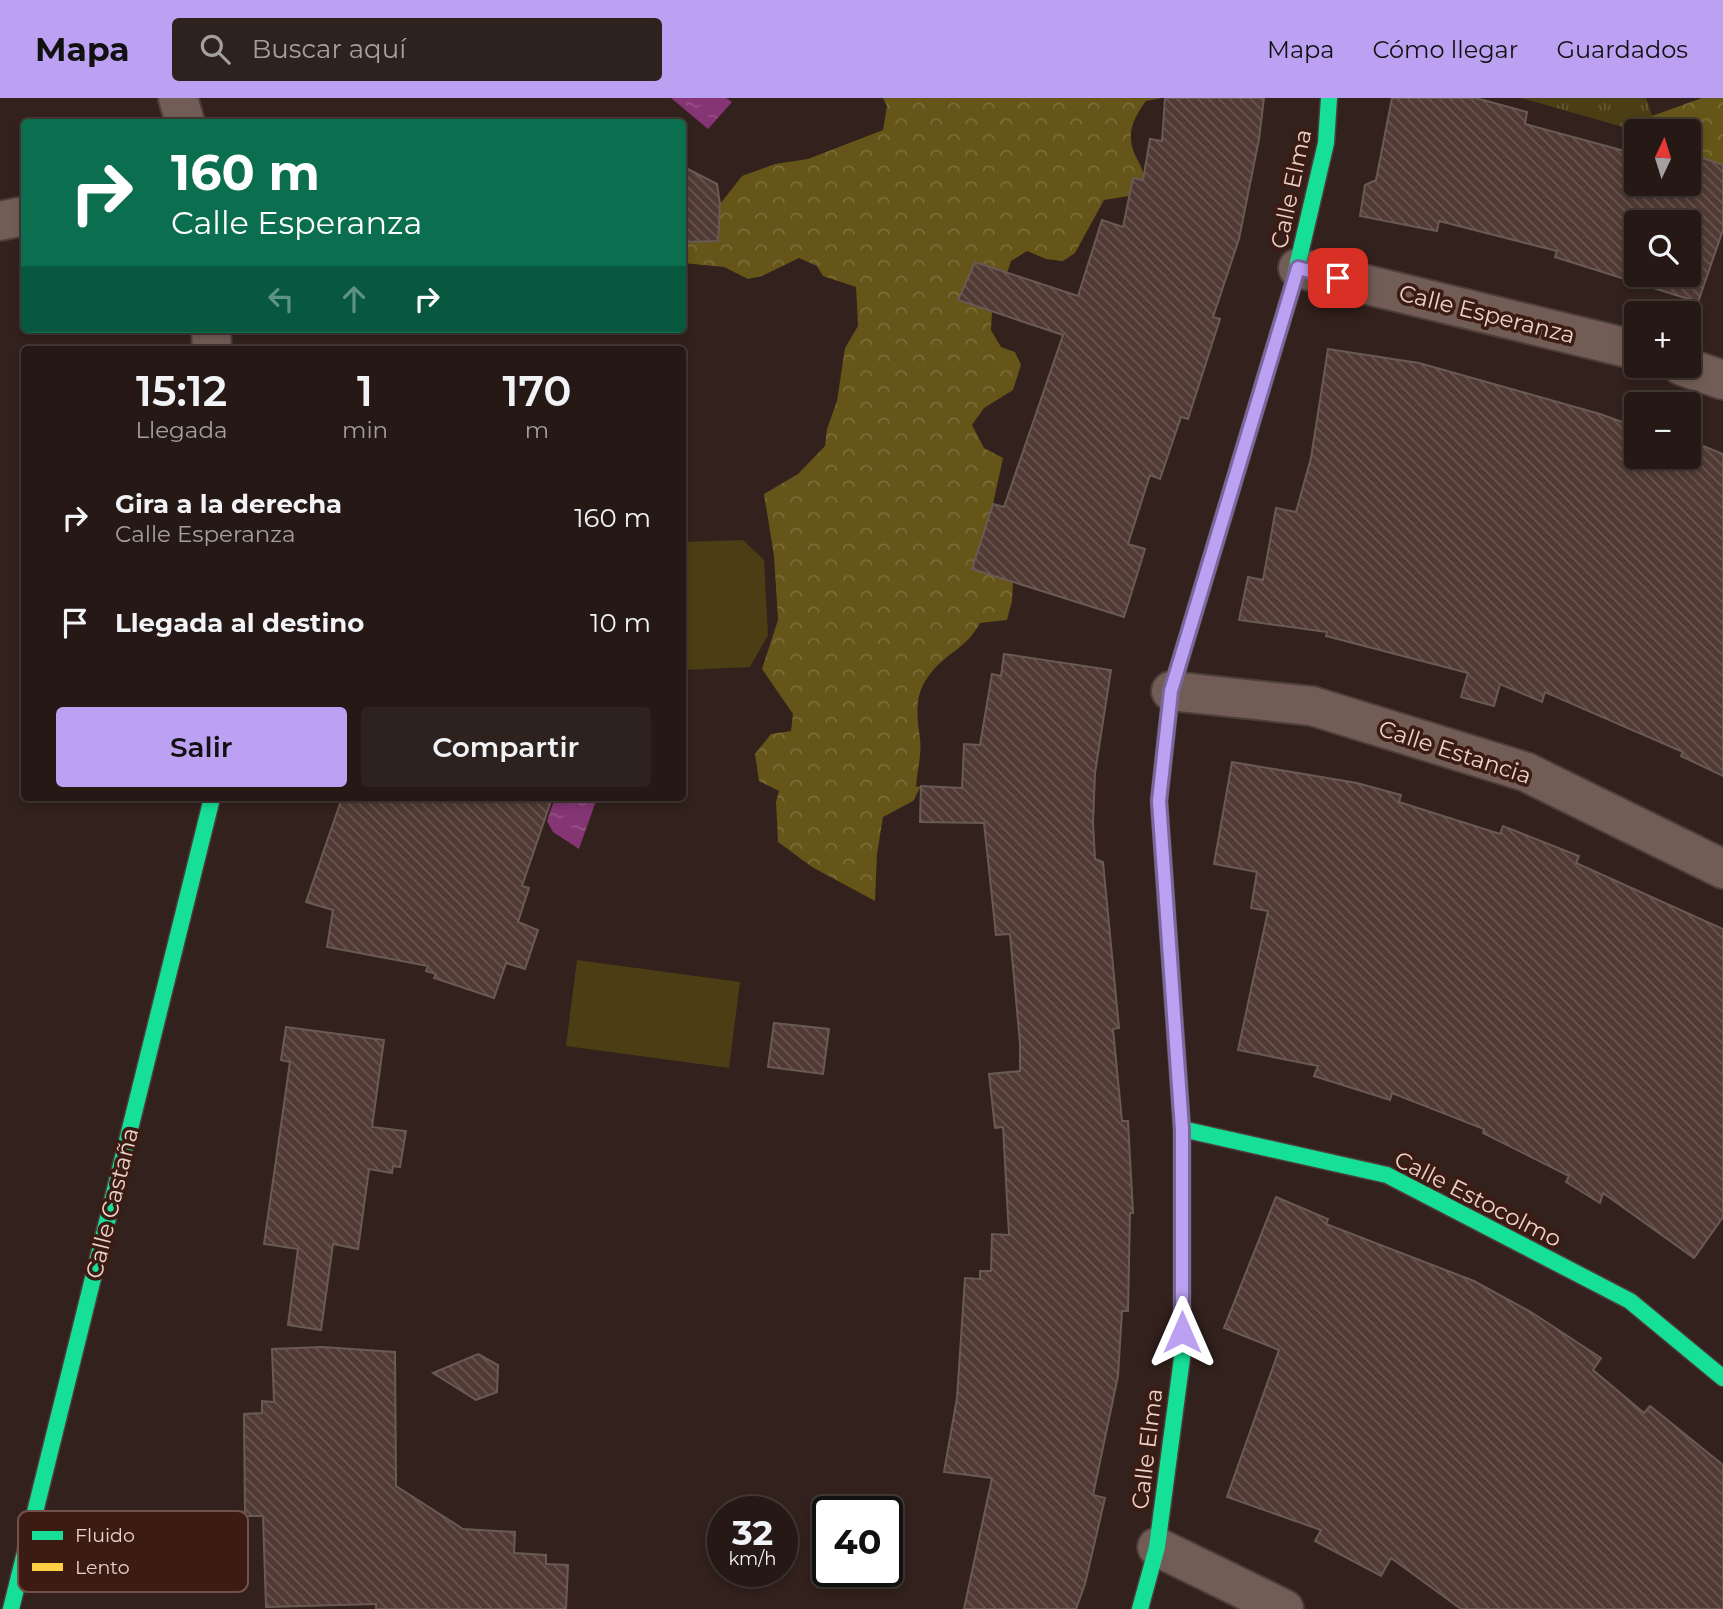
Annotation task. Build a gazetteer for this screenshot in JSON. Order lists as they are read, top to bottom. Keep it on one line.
{"streets":{"street":["Calle Elma","Calle Esperanza","Calle Estancia","Calle Estocolmo","Calle Castaña"]},"crossings":[["Calle Elma","Calle Esperanza"],["Calle Elma","Calle Estancia"],["Calle Elma","Calle Estocolmo"]],"legend":["Fluido","Lento"],"north":"top","page":{"header":"Mapa","search":"Buscar aquí","nav":["Mapa","Cómo llegar","Guardados"],"map_buttons":["+","−"],"turn":["160 m","Calle Esperanza"],"eta":["15:12","Llegada","1","min","170","m"],"list":[{"name":"Gira a la derecha","note":"Calle Esperanza","value":"160 m"},{"name":"Llegada al destino","value":"10 m"}],"buttons":["Salir","Compartir"],"speed":"32 km/h","limit":"40"}}
